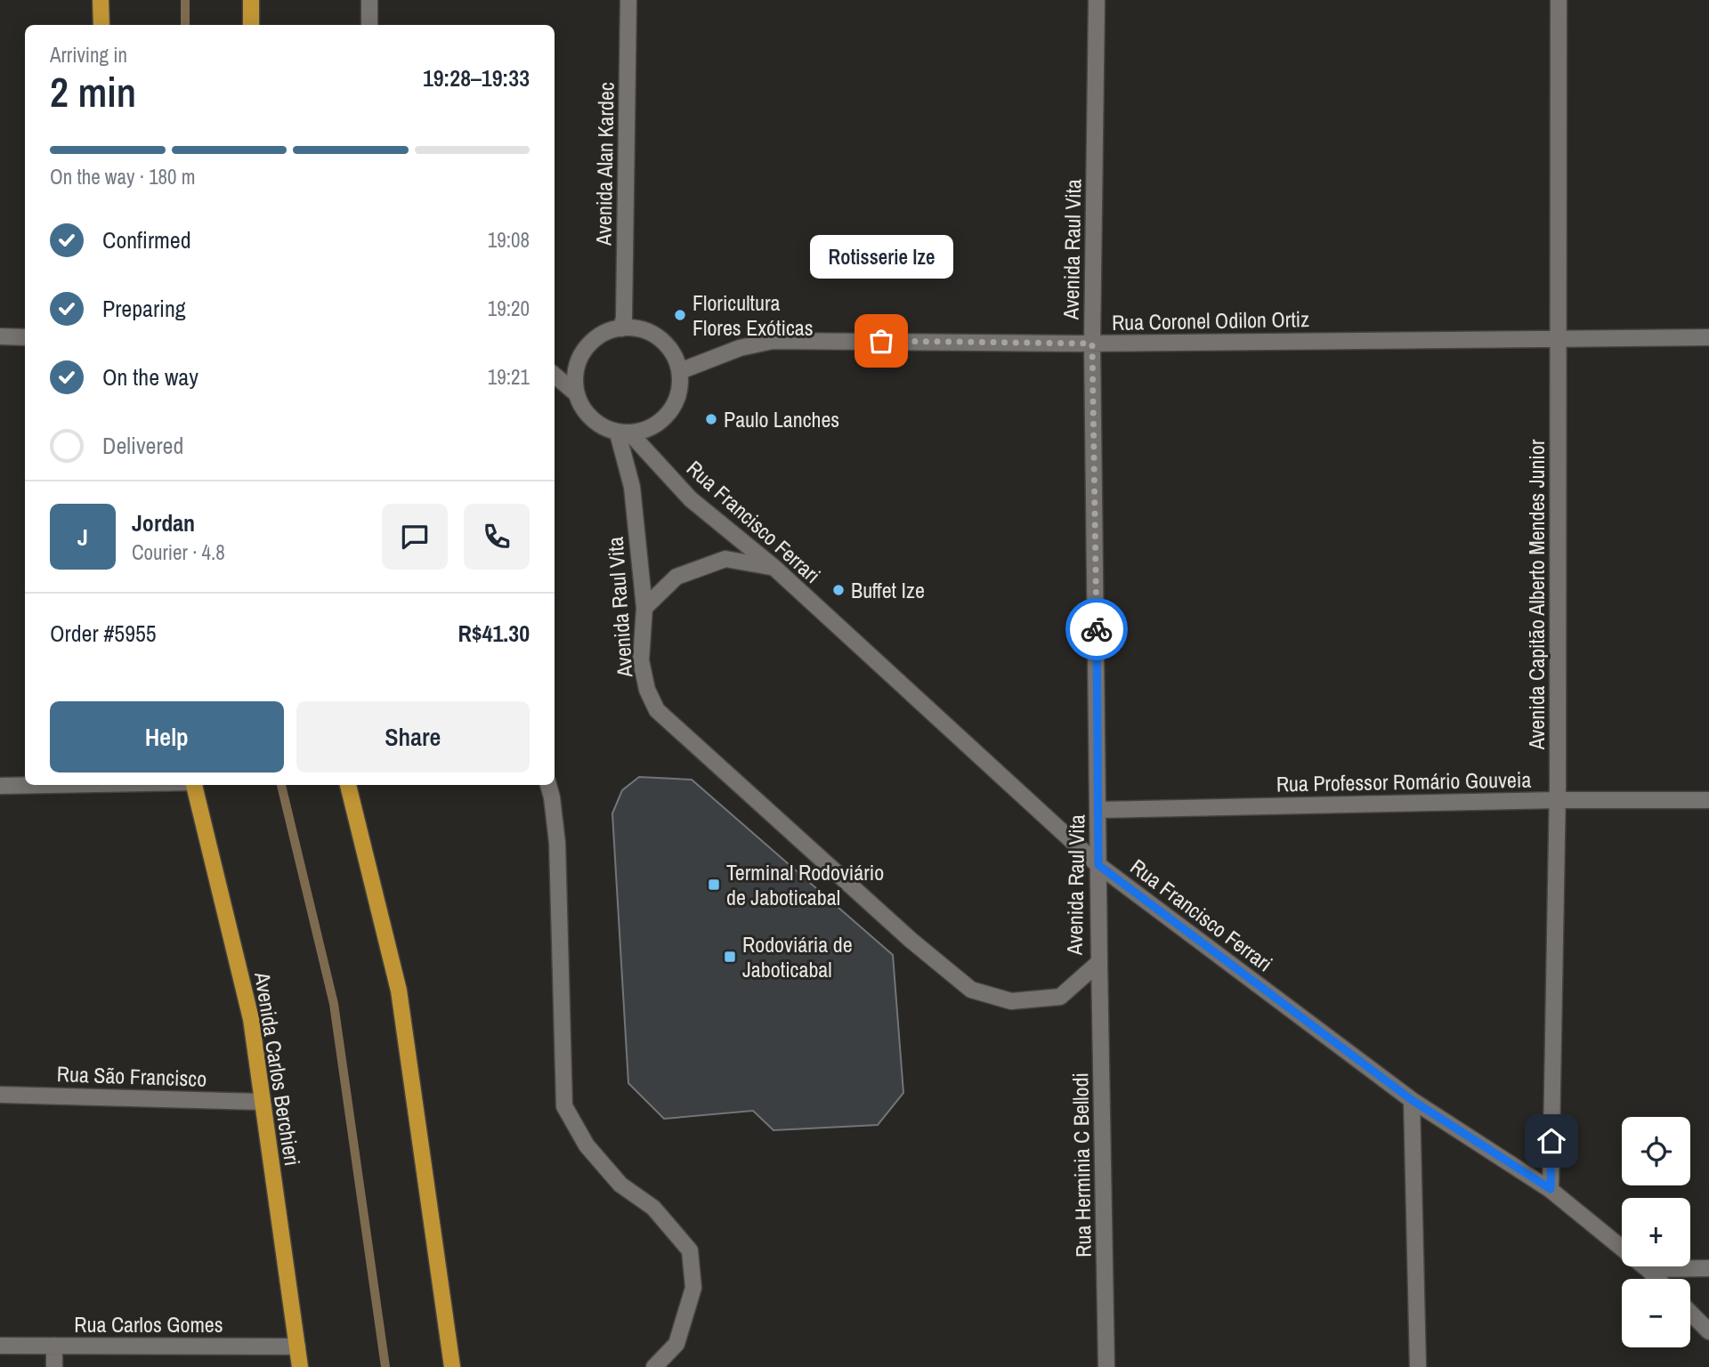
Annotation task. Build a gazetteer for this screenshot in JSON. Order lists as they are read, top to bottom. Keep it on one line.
{"streets":{"main road":["Avenida Carlos Berchieri"],"street":["Avenida Alan Kardec","Avenida Raul Vita","Rua Coronel Odilon Ortiz","Rua Francisco Ferrari","Avenida Capitão Alberto Mendes Junior","Rua Professor Romário Gouveia","Rua São Francisco","Rua Herminia C Bellodi","Rua Carlos Gomes"]},"crossings":[["Avenida Alan Kardec","Avenida Raul Vita"],["Avenida Alan Kardec","Rua Coronel Odilon Ortiz"],["Avenida Alan Kardec","Rua Francisco Ferrari"],["Avenida Raul Vita","Rua Coronel Odilon Ortiz"],["Avenida Raul Vita","Rua Francisco Ferrari"],["Avenida Raul Vita","Rua Professor Romário Gouveia"],["Avenida Raul Vita","Rua Herminia C Bellodi"],["Rua Coronel Odilon Ortiz","Rua Francisco Ferrari"],["Rua Coronel Odilon Ortiz","Avenida Capitão Alberto Mendes Junior"],["Rua Francisco Ferrari","Avenida Capitão Alberto Mendes Junior"],["Avenida Capitão Alberto Mendes Junior","Rua Professor Romário Gouveia"],["Avenida Carlos Berchieri","Rua São Francisco"],["Avenida Carlos Berchieri","Rua Carlos Gomes"]],"places":{"other":["Floricultura Flores Exóticas","Rotisserie Ize","Paulo Lanches","Buffet Ize"],"transit":["Terminal Rodoviário de Jaboticabal","Rodoviária de Jaboticabal"]},"page":{"heading":["2 min","Arriving in","19:28–19:33"],"panel":["Jordan","Courier · 4.8","Order #5955","R$41.30"],"bar":"On the way · 180 m","list":[["Confirmed","19:08"],["Preparing","19:20"],["On the way","19:21"],"Delivered"],"bubble":"Rotisserie Ize","round":"J","buttons":["Help","Share"],"map_buttons":["+","−"]}}
